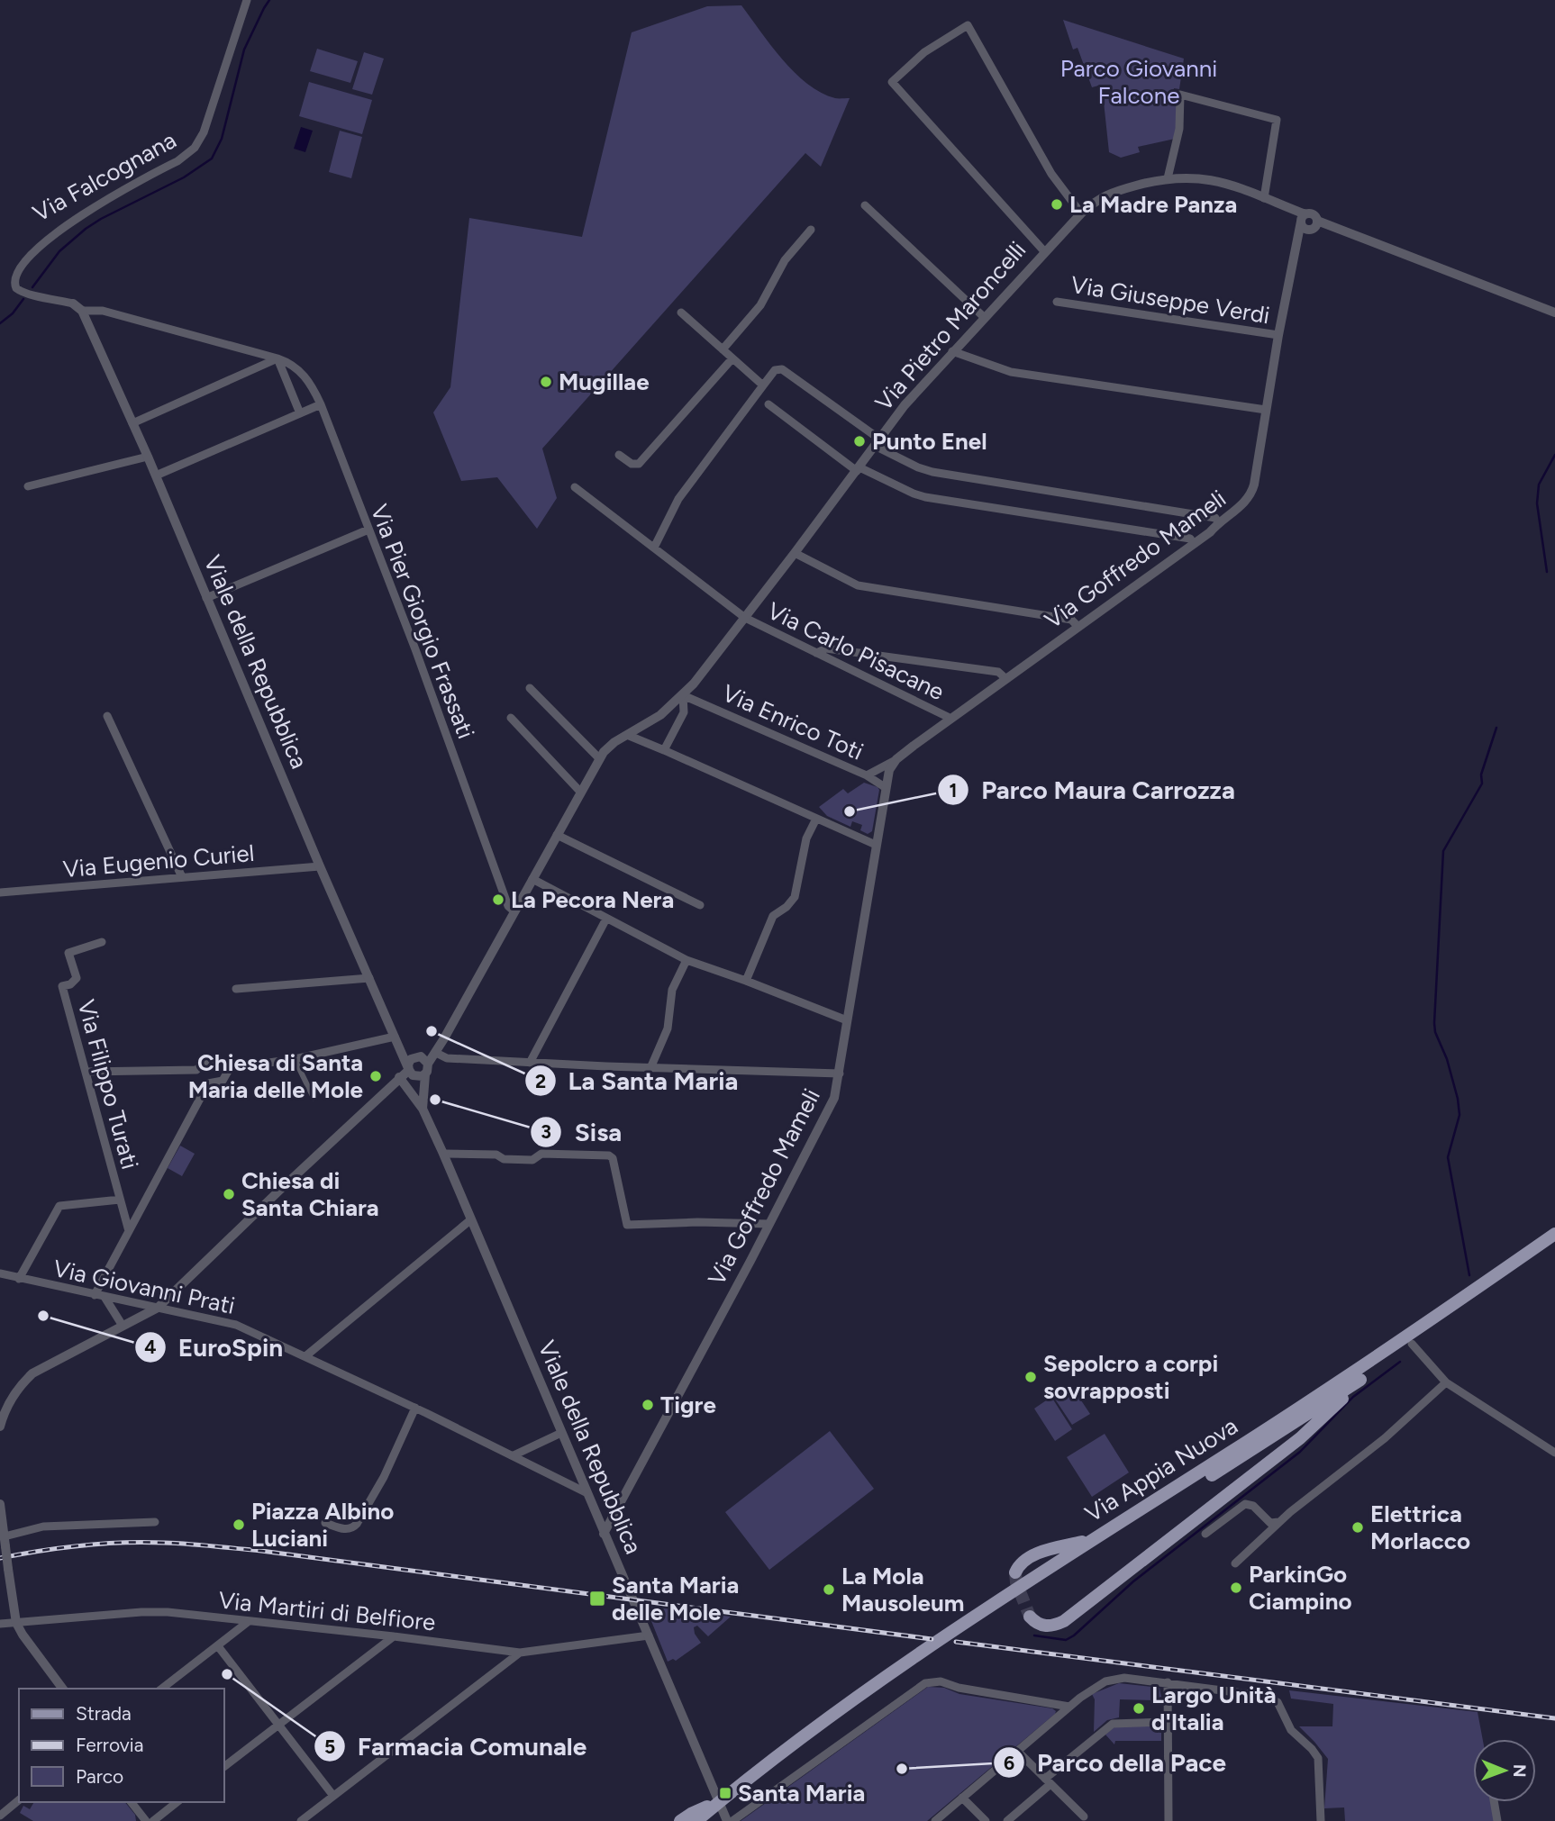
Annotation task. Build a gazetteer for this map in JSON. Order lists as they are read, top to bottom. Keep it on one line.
{"streets":{"main road":["Via Appia Nuova"],"street":["Via Falcognana","Via Giuseppe Verdi","Via Pietro Maroncelli","Via Goffredo Mameli","Via Pier Giorgio Frassati","Via Carlo Pisacane","Viale della Repubblica","Via Enrico Toti","Via Eugenio Curiel","Via Filippo Turati","Via Giovanni Prati","Via Martiri di Belfiore"]},"crossings":[["Via Giuseppe Verdi","Via Goffredo Mameli"],["Via Pietro Maroncelli","Via Goffredo Mameli"],["Via Pietro Maroncelli","Via Pier Giorgio Frassati"],["Via Pietro Maroncelli","Via Carlo Pisacane"],["Via Pietro Maroncelli","Viale della Repubblica"],["Via Pietro Maroncelli","Via Enrico Toti"],["Via Goffredo Mameli","Via Carlo Pisacane"],["Via Goffredo Mameli","Viale della Repubblica"],["Via Goffredo Mameli","Via Enrico Toti"],["Via Pier Giorgio Frassati","Viale della Repubblica"],["Viale della Repubblica","Via Eugenio Curiel"],["Viale della Repubblica","Via Giovanni Prati"],["Viale della Repubblica","Via Appia Nuova"],["Viale della Repubblica","Via Martiri di Belfiore"]],"parks":["Parco Giovanni Falcone"],"places":{"other":["La Madre Panza","Mugillae","Punto Enel","Parco Maura Carrozza","La Pecora Nera","La Santa Maria","Chiesa di Santa Maria delle Mole","Sisa","Chiesa di Santa Chiara","EuroSpin","Sepolcro a corpi sovrapposti","Tigre","Piazza Albino Luciani","Elettrica Morlacco","ParkinGo Ciampino","La Mola Mausoleum","Farmacia Comunale","Largo Unità d'Italia","Parco della Pace"],"transit":["Santa Maria delle Mole","Santa Maria"]},"legend":["Strada","Ferrovia","Parco"],"north":"right"}
